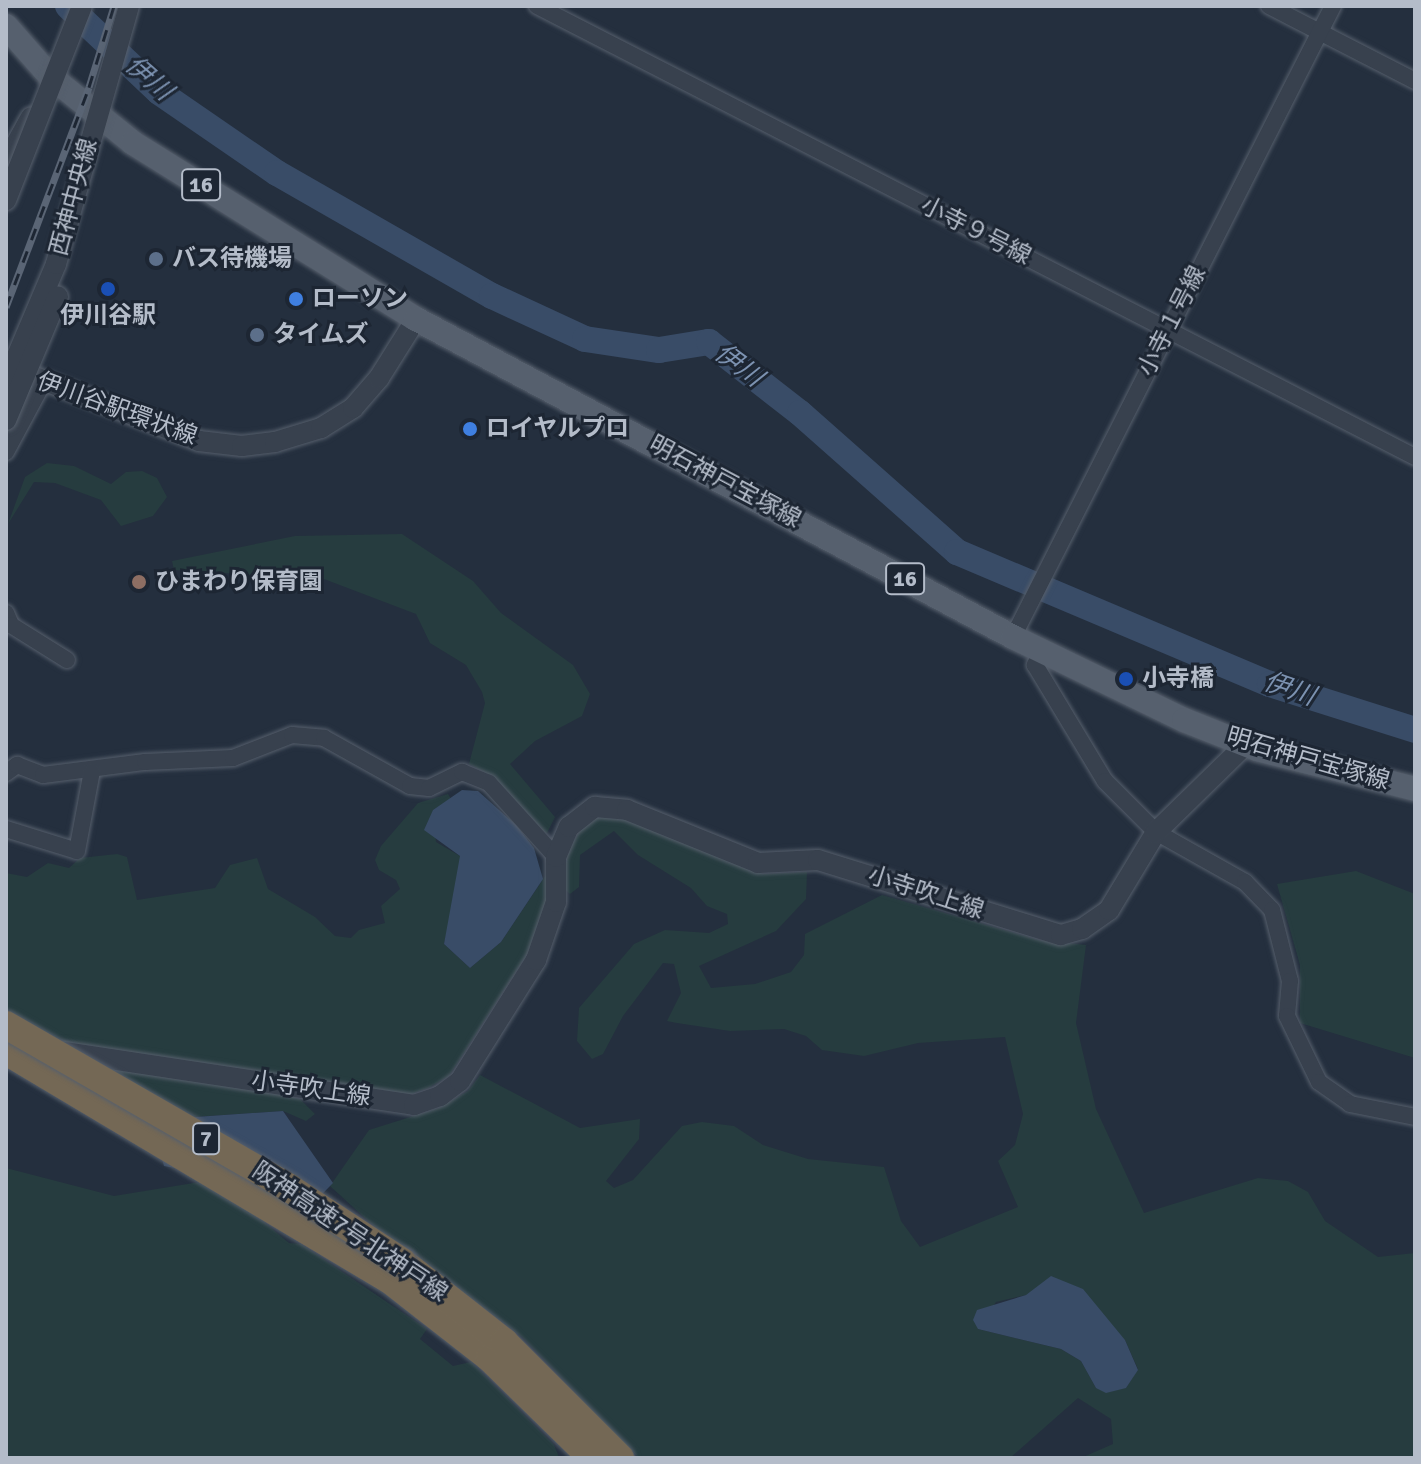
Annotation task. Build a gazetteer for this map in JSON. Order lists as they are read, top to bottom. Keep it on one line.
{"streets":{"highway":["7","阪神高速7号北神戸線"],"main road":["16","明石神戸宝塚線"],"street":["西神中央線","小寺９号線","小寺１号線","伊川谷駅環状線","小寺吹上線"]},"crossings":[["西神中央線","明石神戸宝塚線"],["小寺９号線","小寺１号線"],["小寺１号線","明石神戸宝塚線"],["伊川谷駅環状線","明石神戸宝塚線"],["明石神戸宝塚線","小寺吹上線"]],"water":["伊川"],"places":["バス待機場","伊川谷駅","ローソン","タイムズ","ロイヤルプロ","ひまわり保育園","小寺橋"]}
